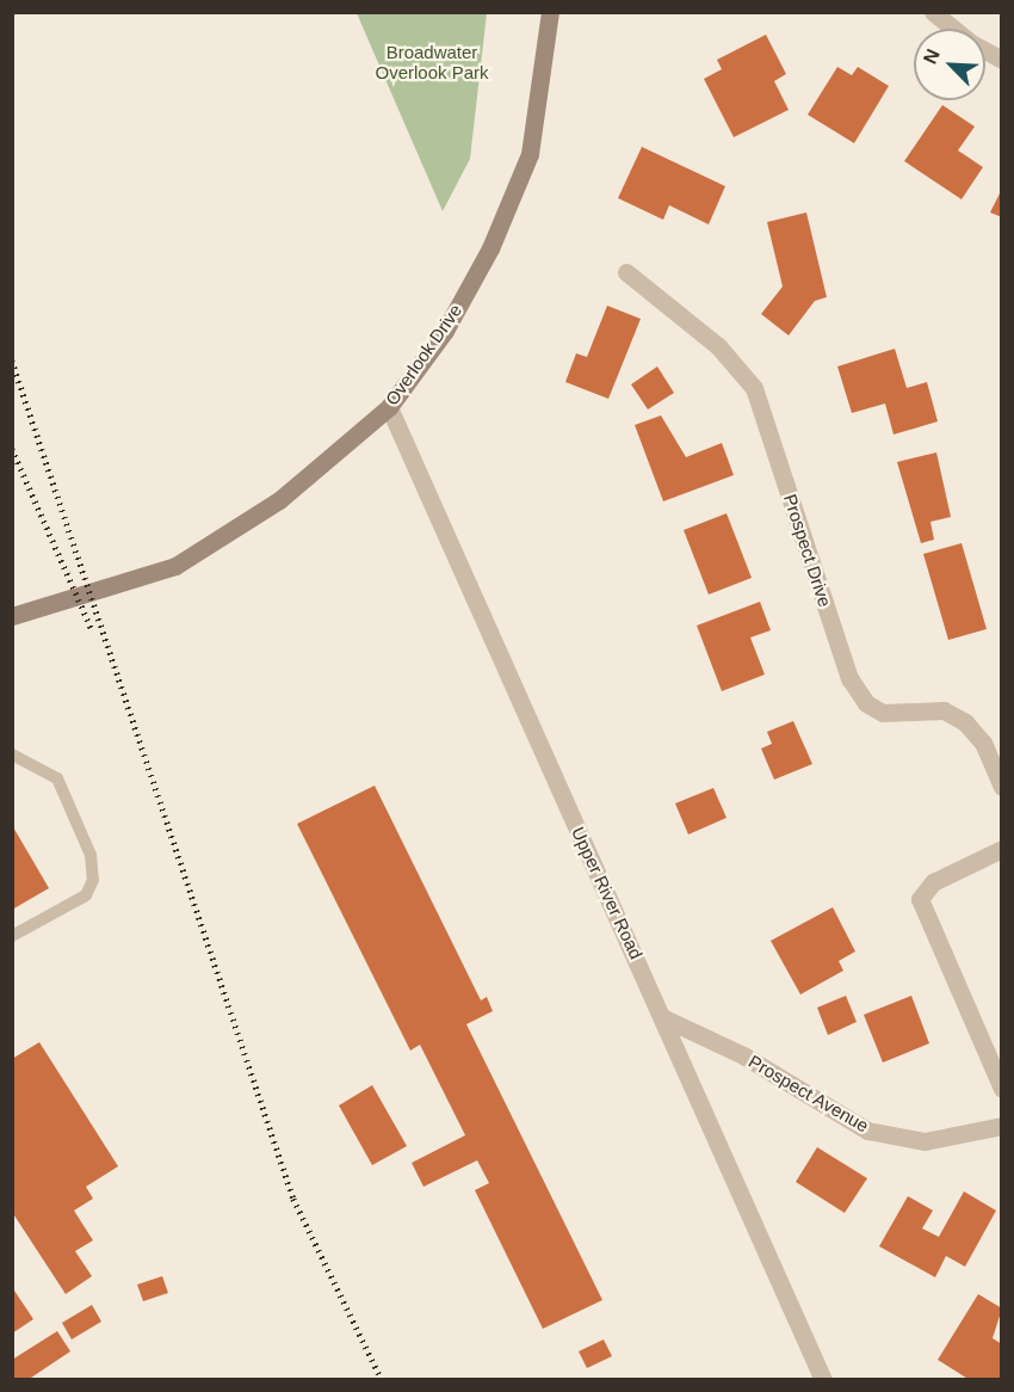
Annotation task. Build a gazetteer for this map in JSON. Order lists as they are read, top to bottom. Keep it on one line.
{"streets":{"main road":["Overlook Drive"],"street":["Prospect Drive","Upper River Road","Prospect Avenue"]},"crossings":[["Overlook Drive","Upper River Road"],["Upper River Road","Prospect Avenue"]],"parks":["Broadwater Overlook Park"],"north":"top left"}
